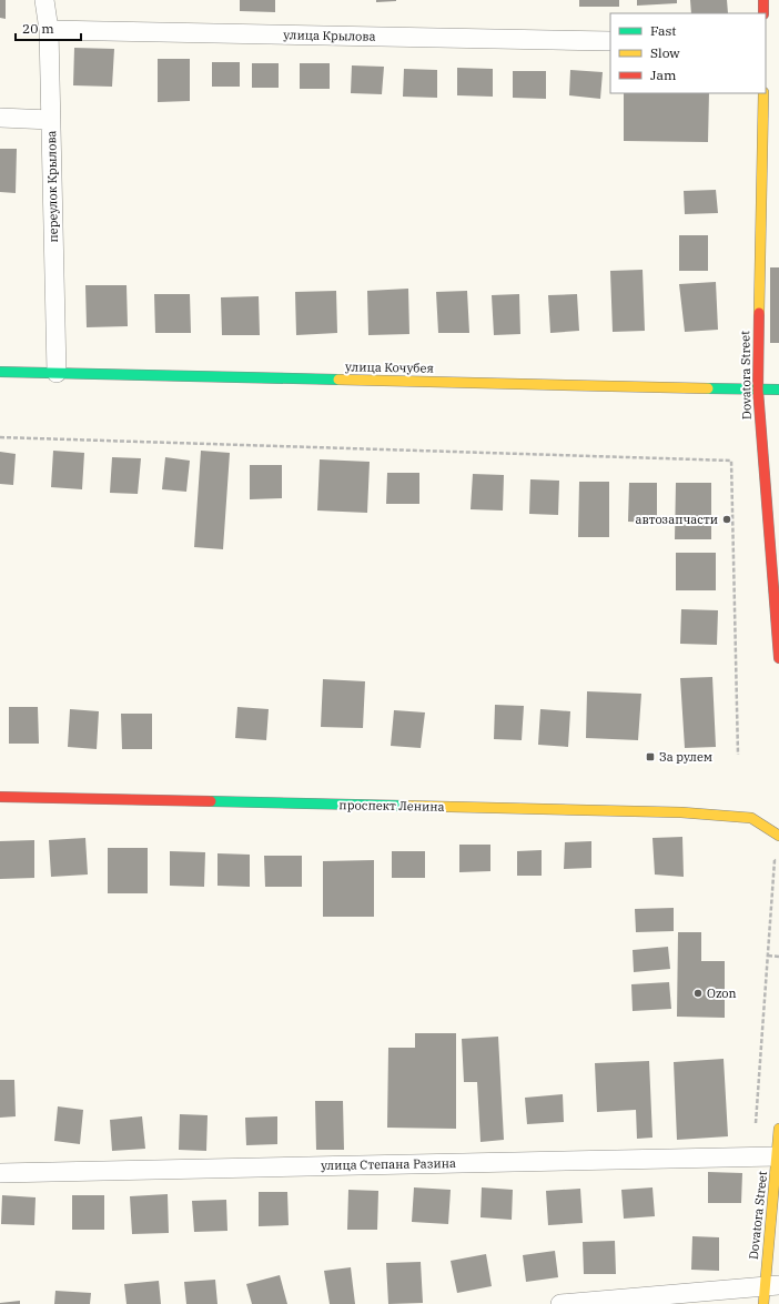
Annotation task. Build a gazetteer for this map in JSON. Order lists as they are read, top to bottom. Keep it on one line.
{"streets":{"street":["улица Крылова","переулок Крылова","улица Кочубея","Dovatora Street","проспект Ленина","улица Степана Разина"]},"crossings":[["улица Крылова","переулок Крылова"],["переулок Крылова","улица Кочубея"],["улица Кочубея","Dovatora Street"],["Dovatora Street","улица Степана Разина"]],"places":{"other":["автозапчасти","Ozon"],"transit":["За рулем"]},"legend":["Fast","Slow","Jam"],"scale_bar":"20 m"}
